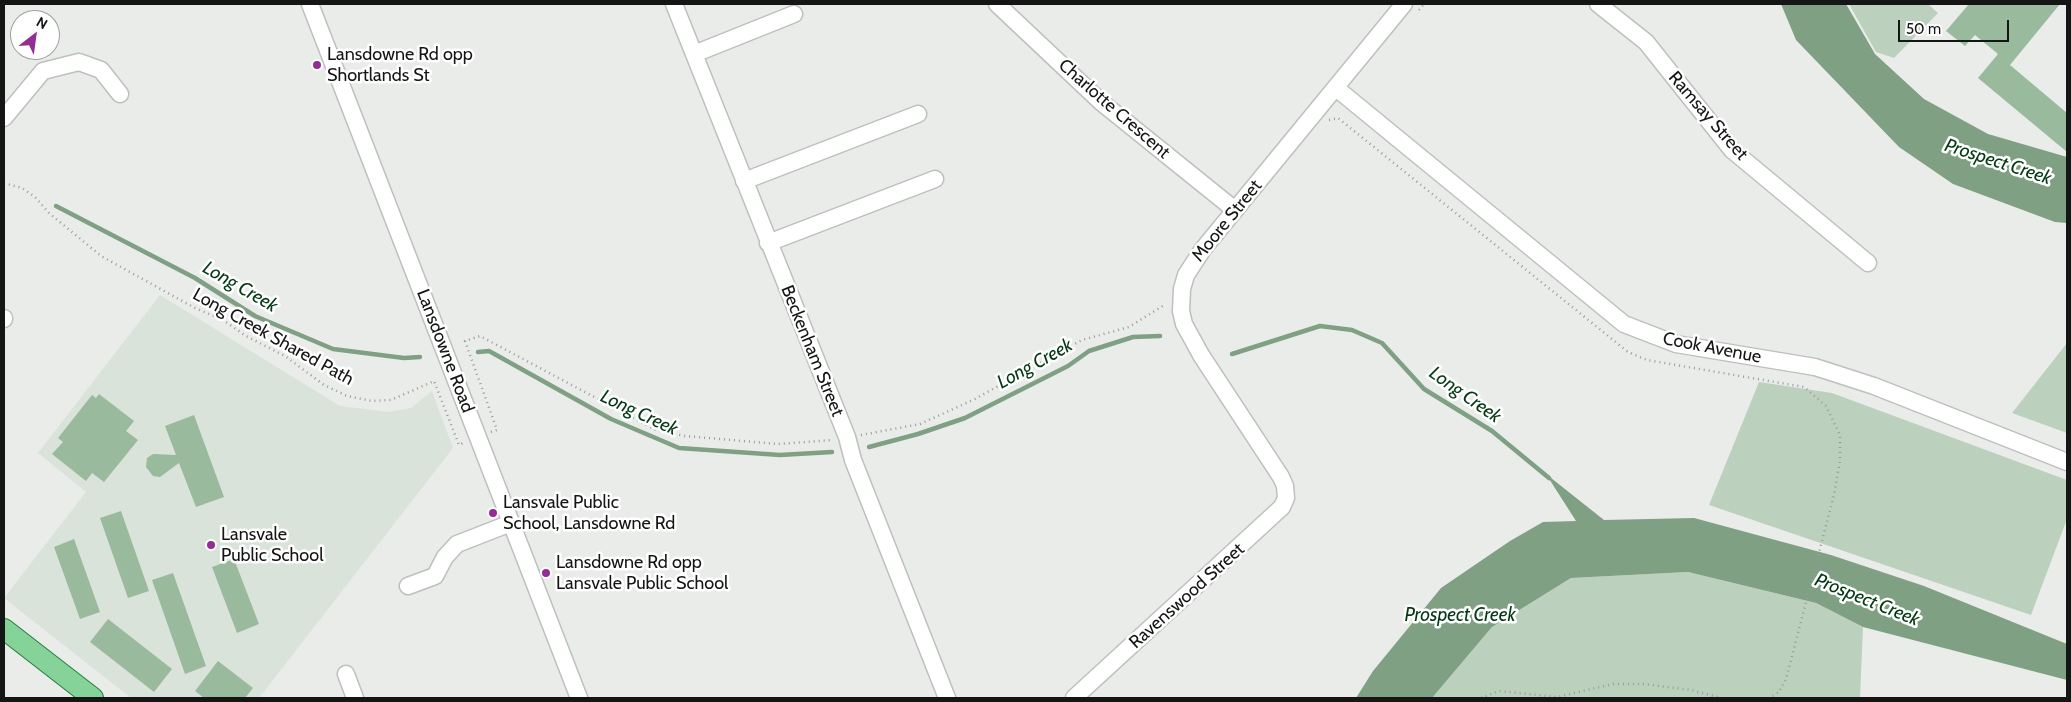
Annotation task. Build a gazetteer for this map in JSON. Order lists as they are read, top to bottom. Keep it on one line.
{"streets":{"street":["Charlotte Crescent","Ramsay Street","Moore Street","Cook Avenue","Lansdowne Road","Beckenham Street","Ravenswood Street"],"path":["Long Creek Shared Path"]},"crossings":[["Charlotte Crescent","Moore Street"],["Moore Street","Cook Avenue"],["Moore Street","Ravenswood Street"]],"water":["Prospect Creek","Long Creek"],"places":["Lansdowne Rd opp Shortlands St","Lansvale Public School, Lansdowne Rd","Lansvale Public School","Lansdowne Rd opp Lansvale Public School"],"scale_bar":"50 m","north":"top right"}
